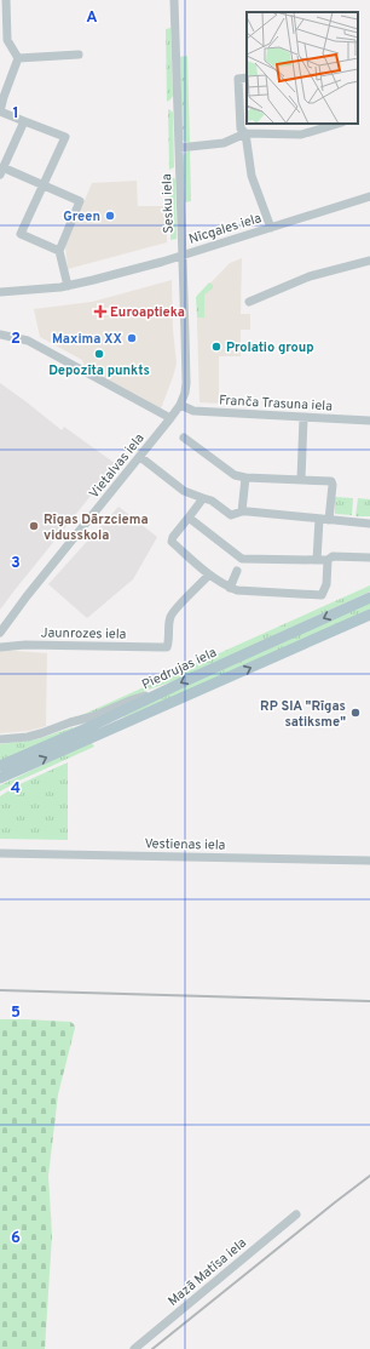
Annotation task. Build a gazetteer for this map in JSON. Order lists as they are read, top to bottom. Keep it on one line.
{"streets":{"main road":["Piedrujas iela"],"street":["Sesku iela","Nīcgales iela","Franča Trasuna iela","Vietalvas iela","Jaunrozes iela","Vestienas iela","Mazā Matīsa iela"]},"crossings":[["Sesku iela","Nīcgales iela"],["Sesku iela","Franča Trasuna iela"],["Sesku iela","Vietalvas iela"],["Franča Trasuna iela","Vietalvas iela"]],"places":{"other":["Green","Maxima XX","Prolatio group","Depozīta punkts","Rīgas Dārzciema vidusskola","RP SIA \"Rīgas satiksme\""],"health":["Euroaptieka"]},"grid":{"columns":["A"],"rows":["1","2","3","4","5","6"]}}
